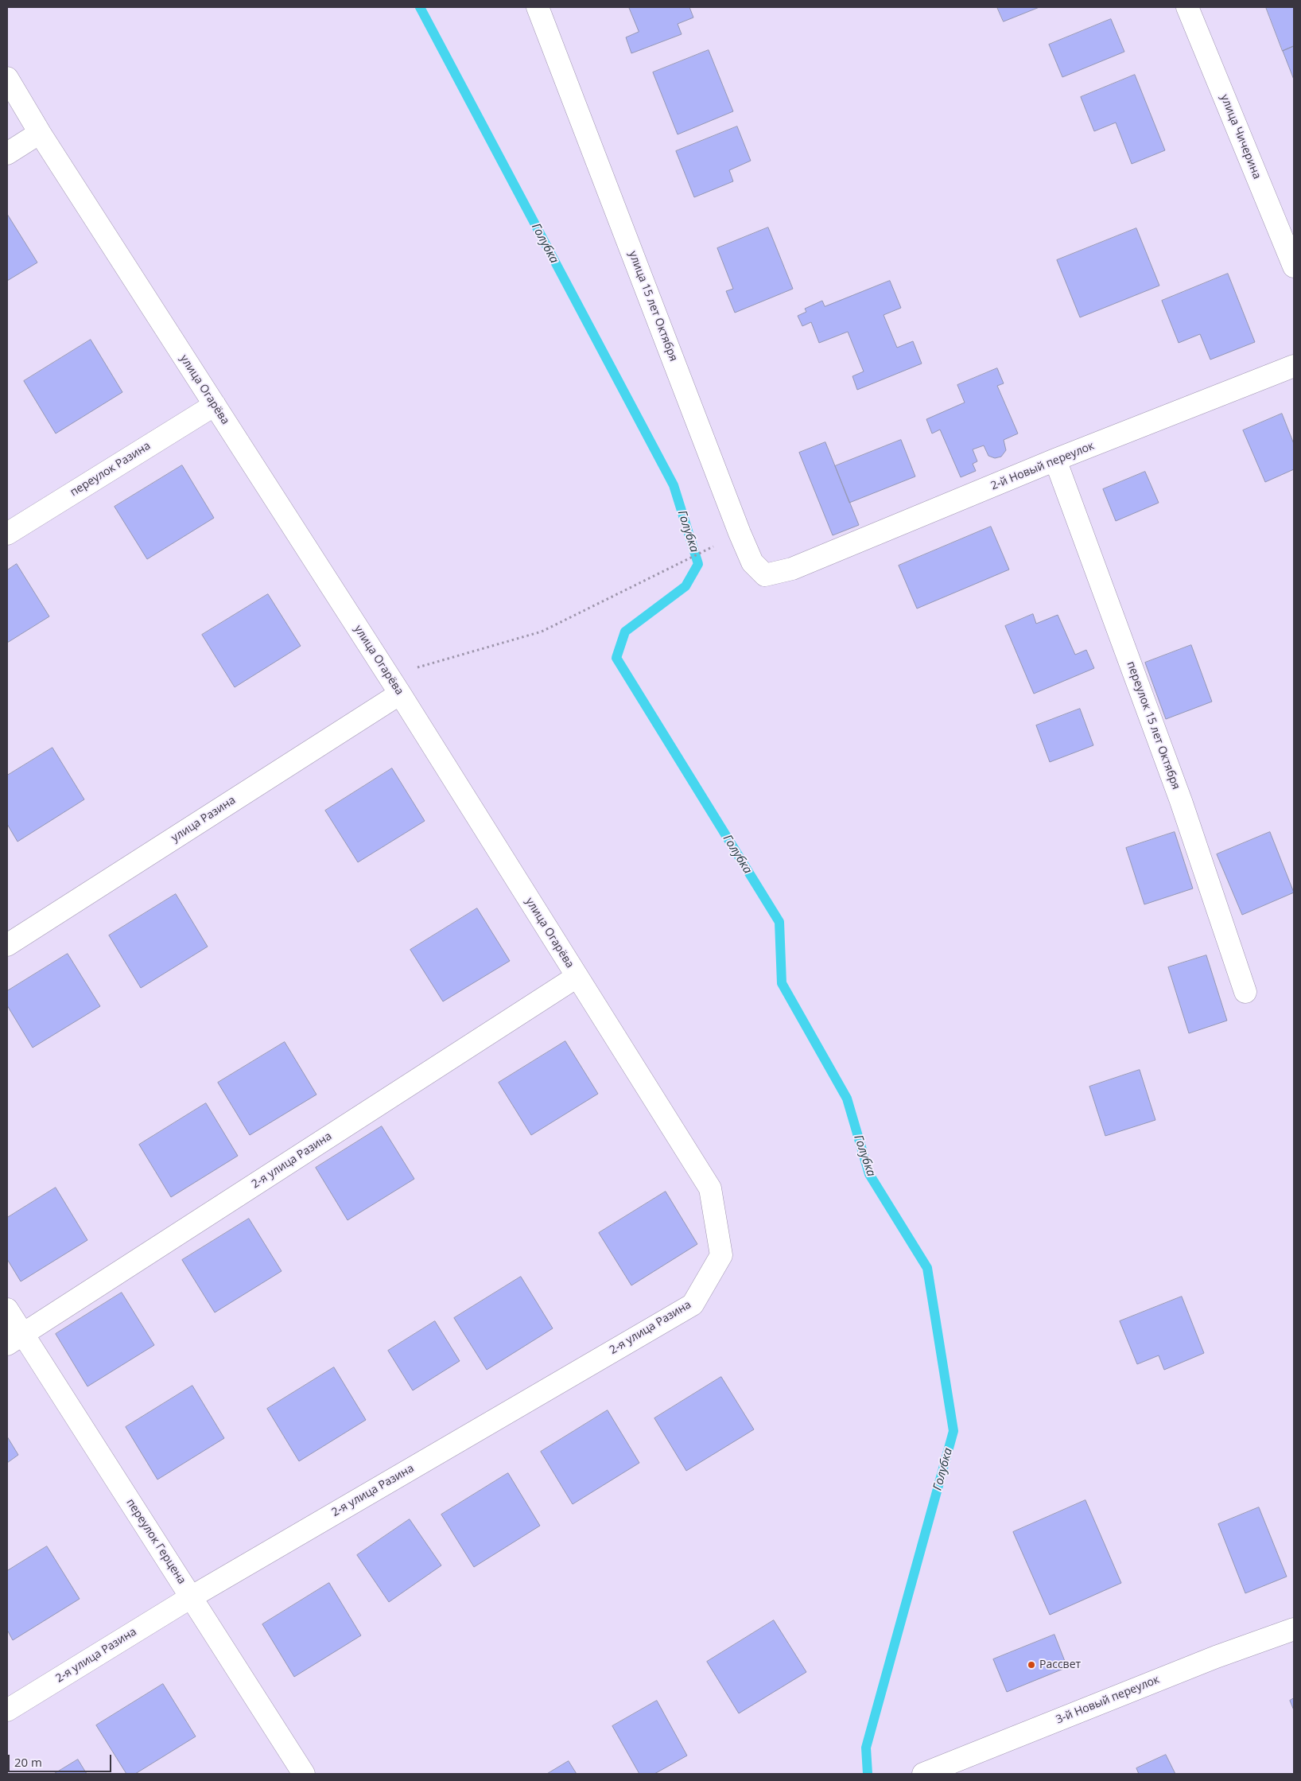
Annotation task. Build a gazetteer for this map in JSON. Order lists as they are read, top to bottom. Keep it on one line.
{"streets":{"street":["улица Чичерина","улица 15 лет Октября","улица Огарёва","2-й Новый переулок","переулок Разина","переулок 15 лет Октября","улица Разина","2-я улица Разина","переулок Герцена","3-й Новый переулок"]},"crossings":[["улица 15 лет Октября","2-й Новый переулок"],["улица Огарёва","переулок Разина"],["улица Огарёва","улица Разина"],["улица Огарёва","2-я улица Разина"],["2-й Новый переулок","переулок 15 лет Октября"],["2-я улица Разина","переулок Герцена"]],"water":["Голубка"],"places":["Рассвет"],"scale_bar":"20 m"}
